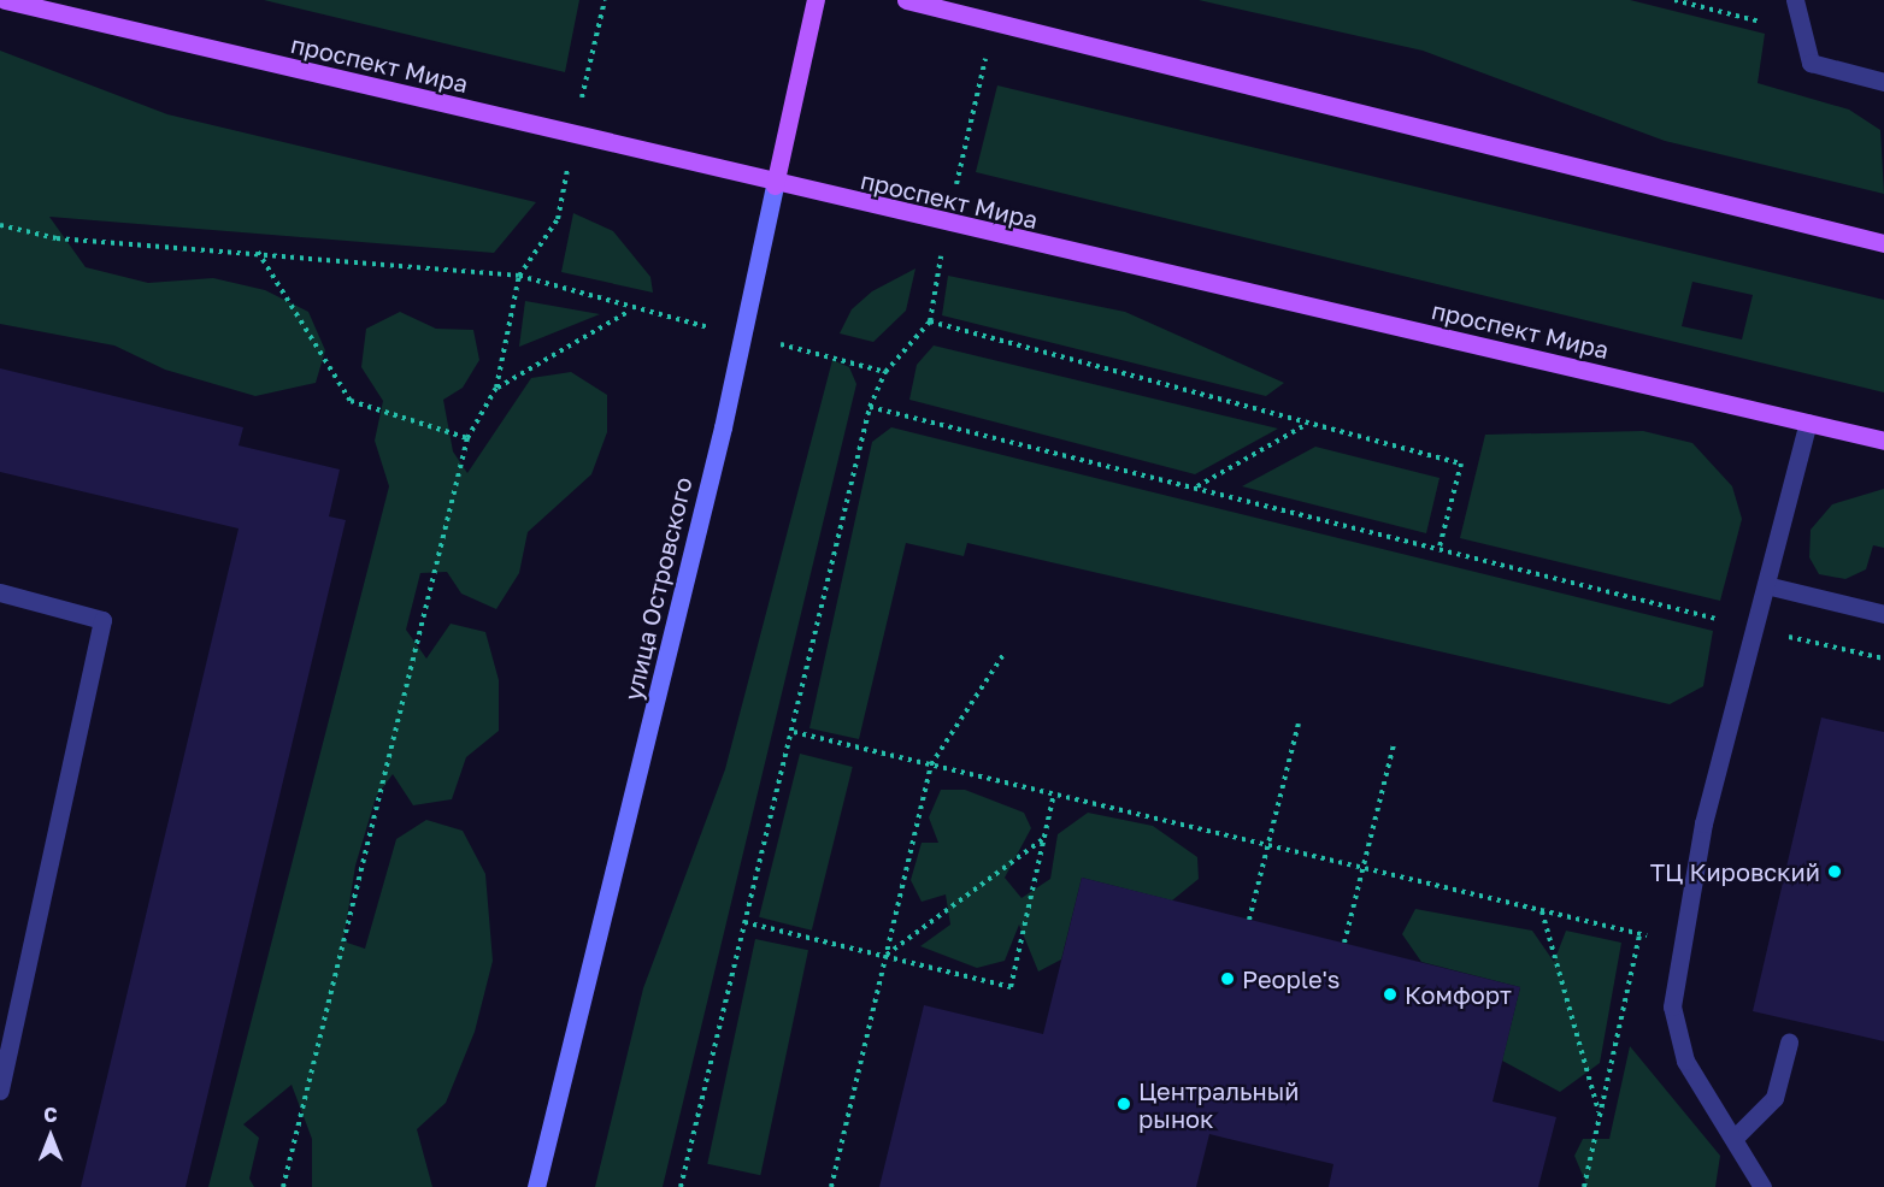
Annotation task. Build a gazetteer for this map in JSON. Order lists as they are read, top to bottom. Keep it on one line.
{"streets":{"main road":["проспект Мира","улица Островского"]},"crossings":[["проспект Мира","улица Островского"]],"places":["ТЦ Кировский","People's","Комфорт","Центральный рынок"],"north":"top"}
